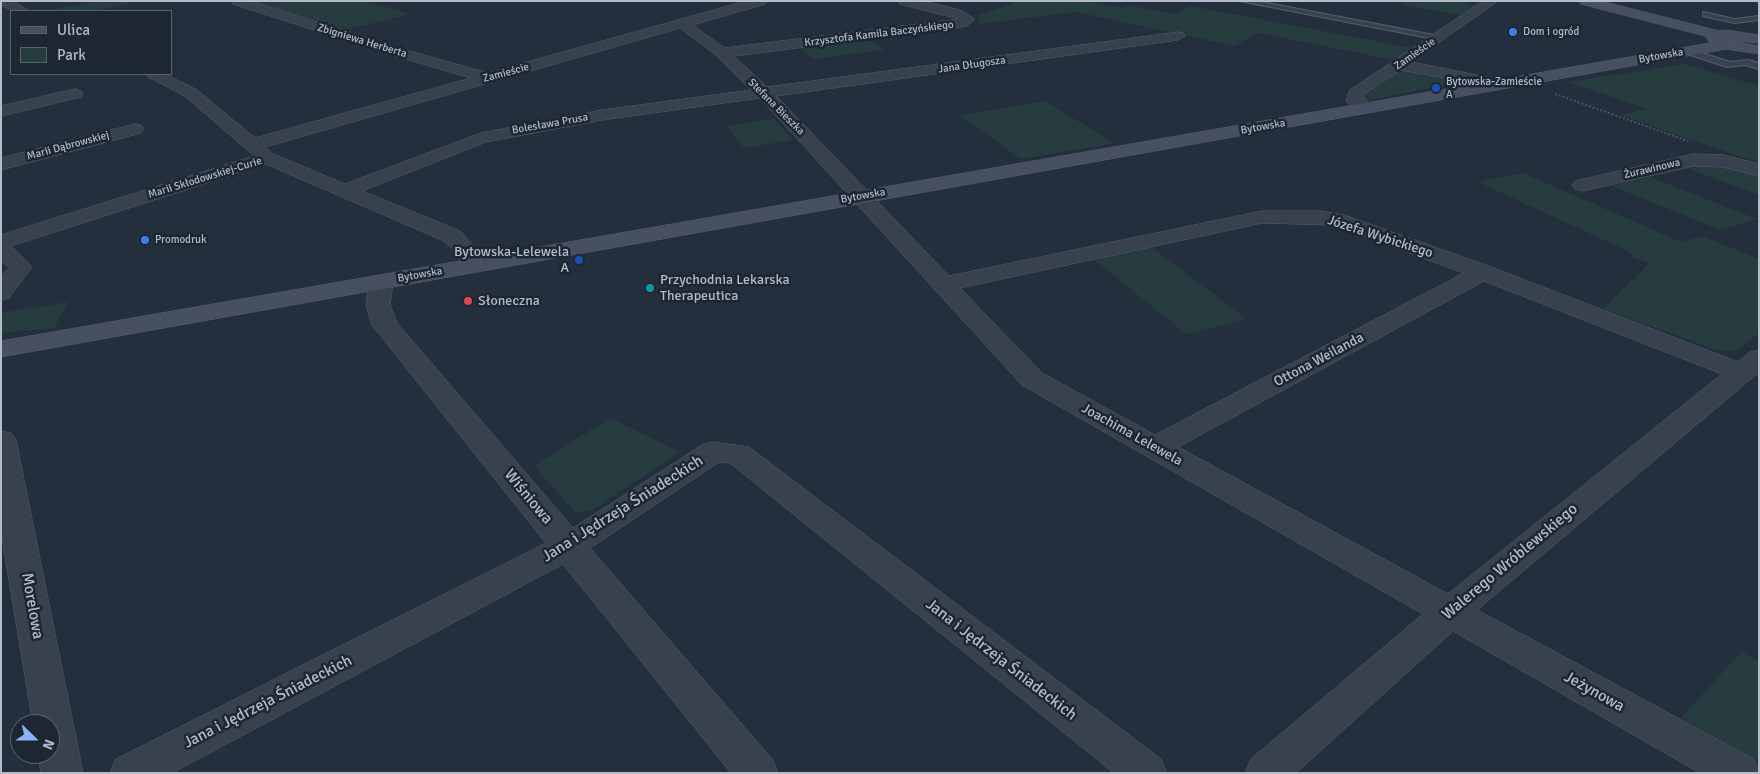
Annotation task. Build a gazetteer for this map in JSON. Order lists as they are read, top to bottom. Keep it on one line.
{"streets":{"street":["Krzysztofa Kamila Baczyńskiego","Zbigniewa Herberta","Zamieście","Bytowska","Jana Długosza","Stefana Bieszka","Bolesława Prusa","Marii Dąbrowskiej","Żurawinowa","Marii Skłodowskiej-Curie","Józefa Wybickiego","Ottona Weilanda","Joachima Lelewela","Wiśniowa","Jana i Jędrzeja Śniadeckich","Walerego Wróblewskiego","Morelowa","Jeżynowa"]},"crossings":[["Krzysztofa Kamila Baczyńskiego","Stefana Bieszka"],["Zbigniewa Herberta","Zamieście"],["Zamieście","Bytowska"],["Zamieście","Stefana Bieszka"],["Bytowska","Stefana Bieszka"],["Bytowska","Marii Skłodowskiej-Curie"],["Bytowska","Joachima Lelewela"],["Bytowska","Wiśniowa"],["Jana Długosza","Stefana Bieszka"],["Jana Długosza","Bolesława Prusa"],["Stefana Bieszka","Bolesława Prusa"],["Stefana Bieszka","Joachima Lelewela"],["Bolesława Prusa","Marii Skłodowskiej-Curie"],["Józefa Wybickiego","Ottona Weilanda"],["Józefa Wybickiego","Joachima Lelewela"],["Józefa Wybickiego","Walerego Wróblewskiego"],["Ottona Weilanda","Joachima Lelewela"],["Joachima Lelewela","Walerego Wróblewskiego"],["Joachima Lelewela","Jeżynowa"],["Wiśniowa","Jana i Jędrzeja Śniadeckich"],["Walerego Wróblewskiego","Jeżynowa"]],"places":["Dom i ogród","Bytowska-Zamieście A","Promodruk","Bytowska-Lelewela A","Przychodnia Lekarska Therapeutica","Słoneczna"],"legend":["Ulica","Park"],"north":"right"}
